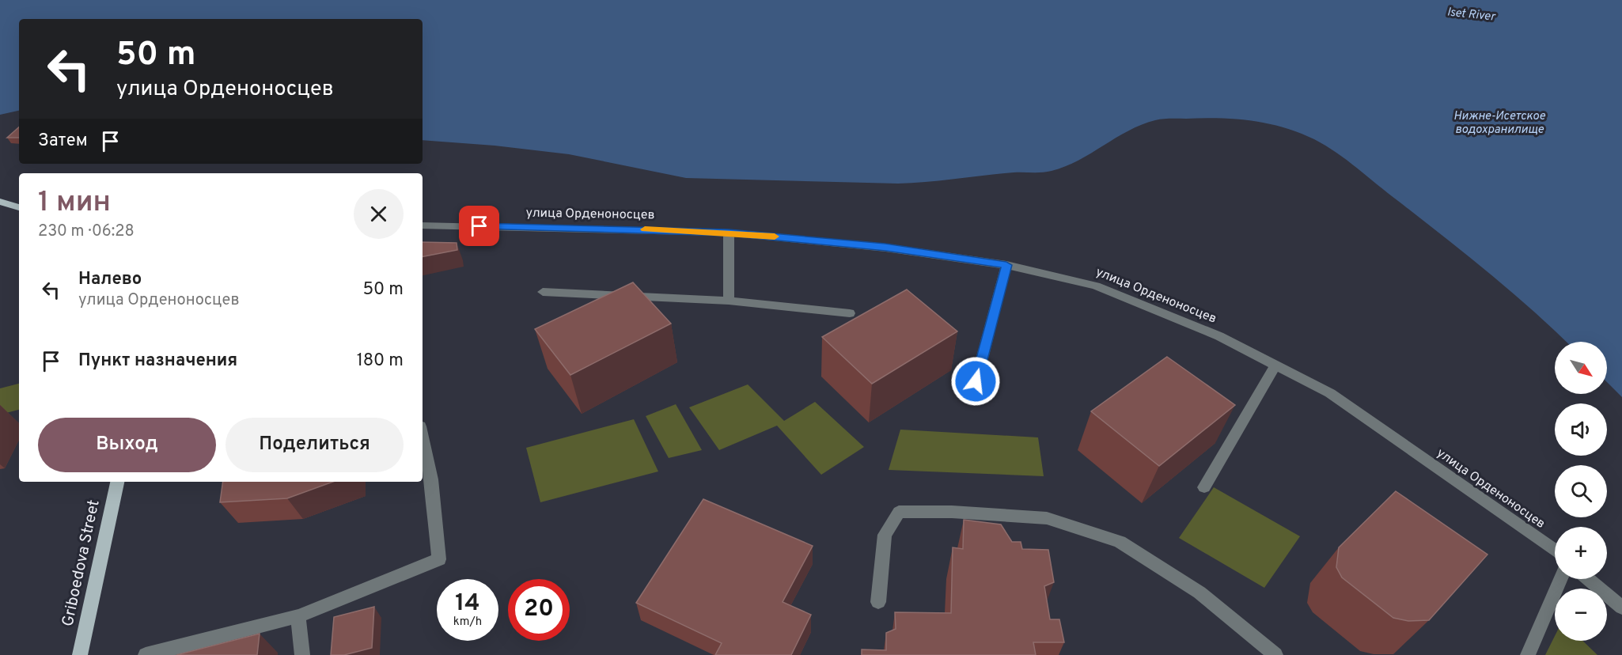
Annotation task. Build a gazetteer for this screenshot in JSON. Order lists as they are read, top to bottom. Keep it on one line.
{"streets":{"main road":["Griboedova Street"],"street":["улица Орденоносцев"]},"water":["Iset River","Нижне-Исетское водохранилище"],"north":"bottom right","page":{"turn":["50 m","улица Орденоносцев"],"then":"Затем","heading":["1 мин","230 m · 06:28"],"list":[{"name":"Налево","note":"улица Орденоносцев","value":"50 m"},{"name":"Пункт назначения","value":"180 m"}],"map_buttons":["+","−"],"buttons":["Выход","Поделиться"],"speed":"14 km/h","limit":"20"}}
